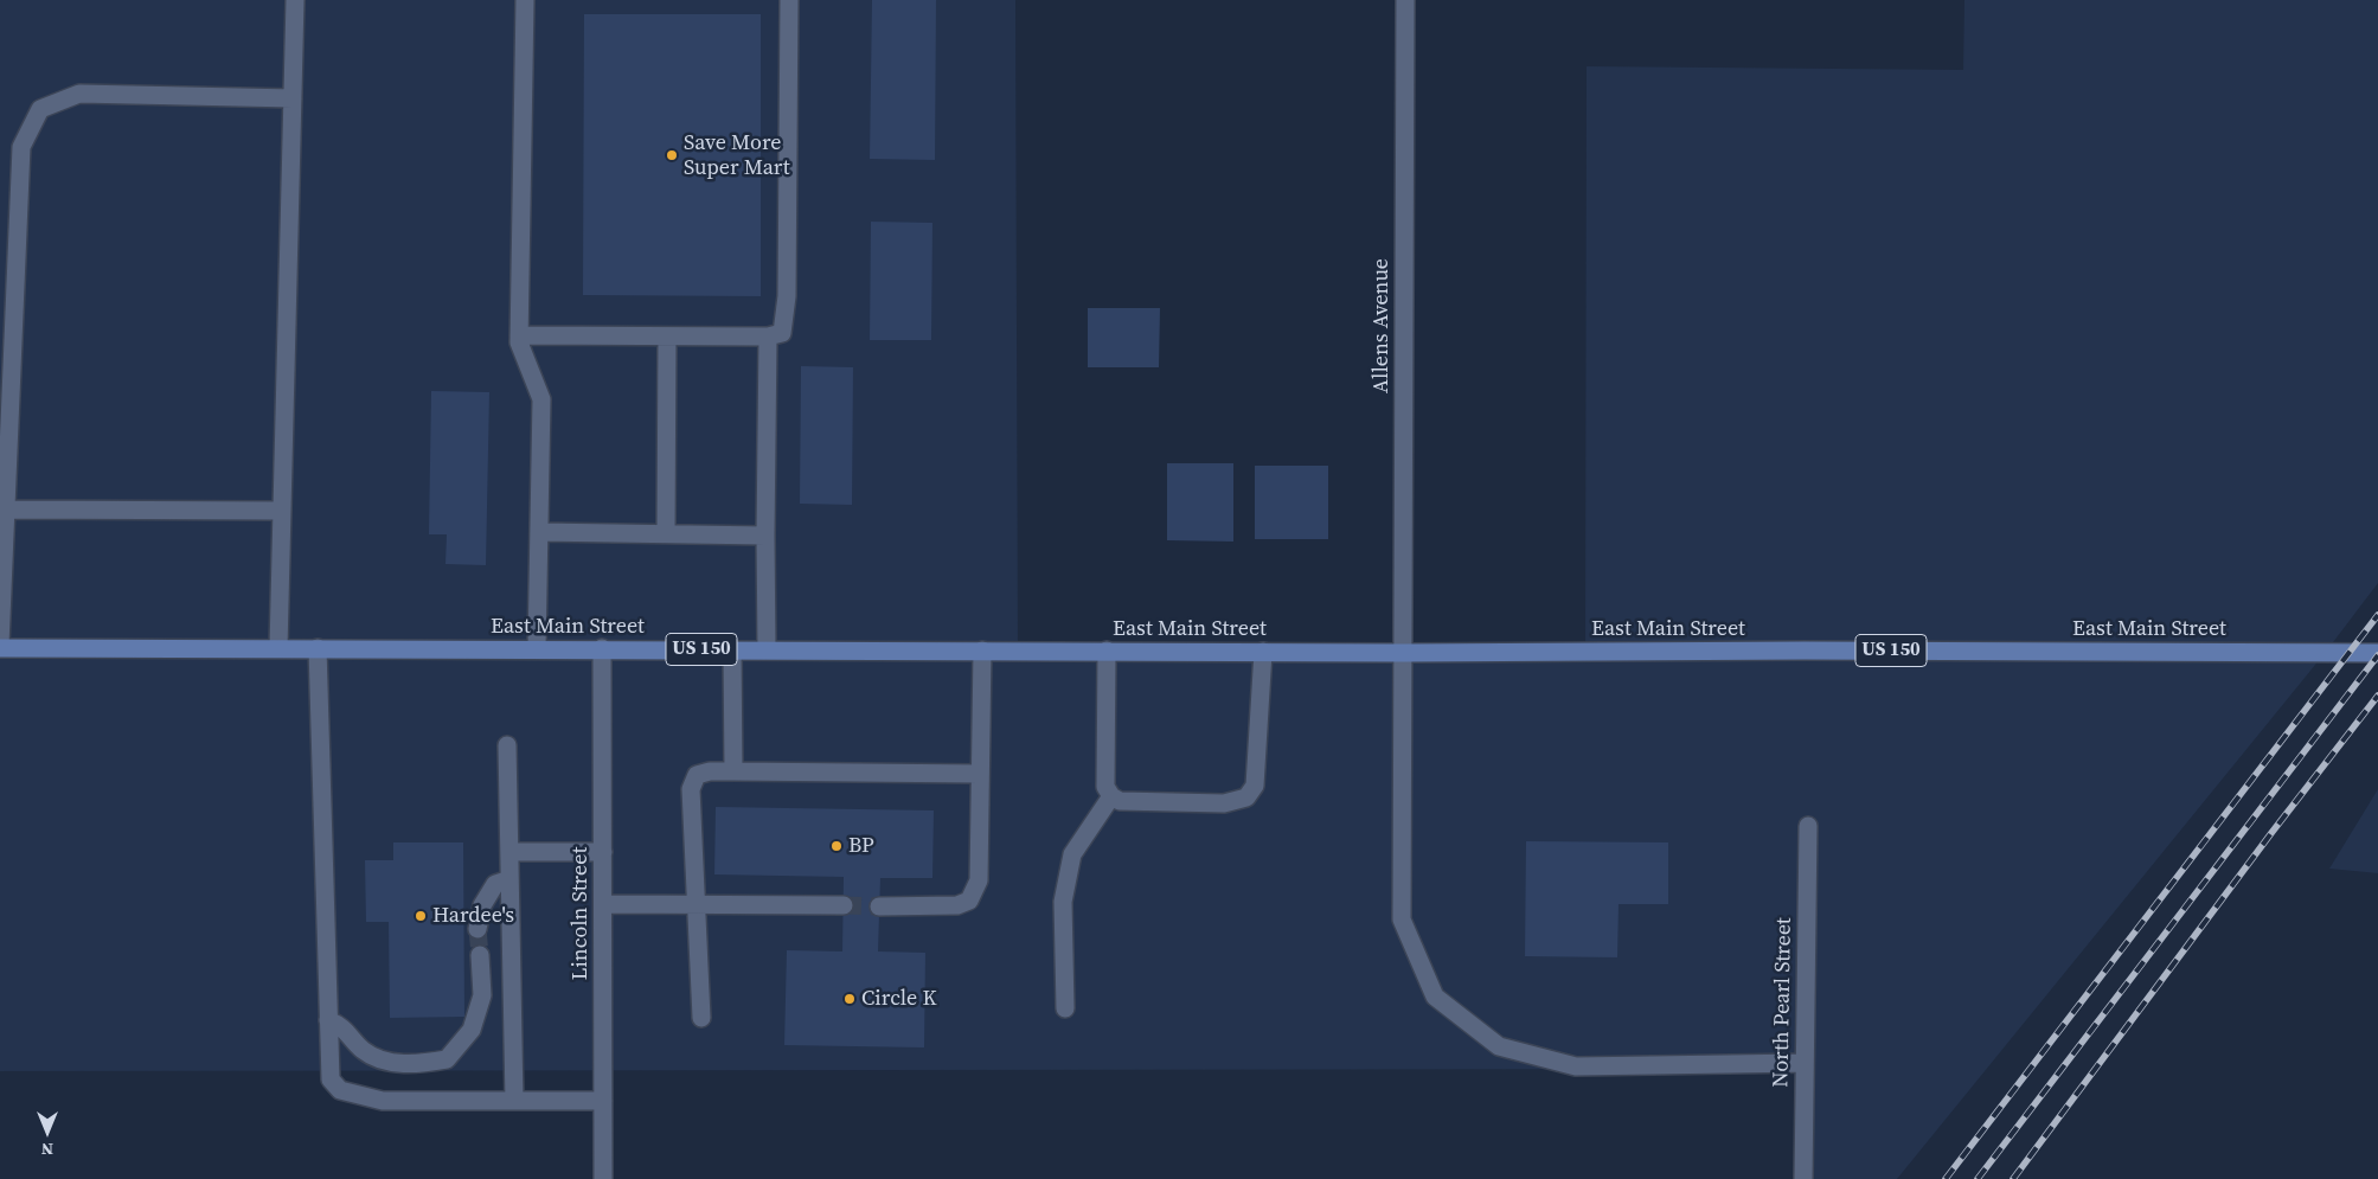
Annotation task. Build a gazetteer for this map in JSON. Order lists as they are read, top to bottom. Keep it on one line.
{"streets":{"main road":["East Main Street","US 150"],"street":["Allens Avenue","Lincoln Street","North Pearl Street"]},"crossings":[["Allens Avenue","East Main Street"],["Allens Avenue","North Pearl Street"],["East Main Street","Lincoln Street"]],"places":["Save More Super Mart","BP","Hardee's","Circle K"],"north":"bottom"}
